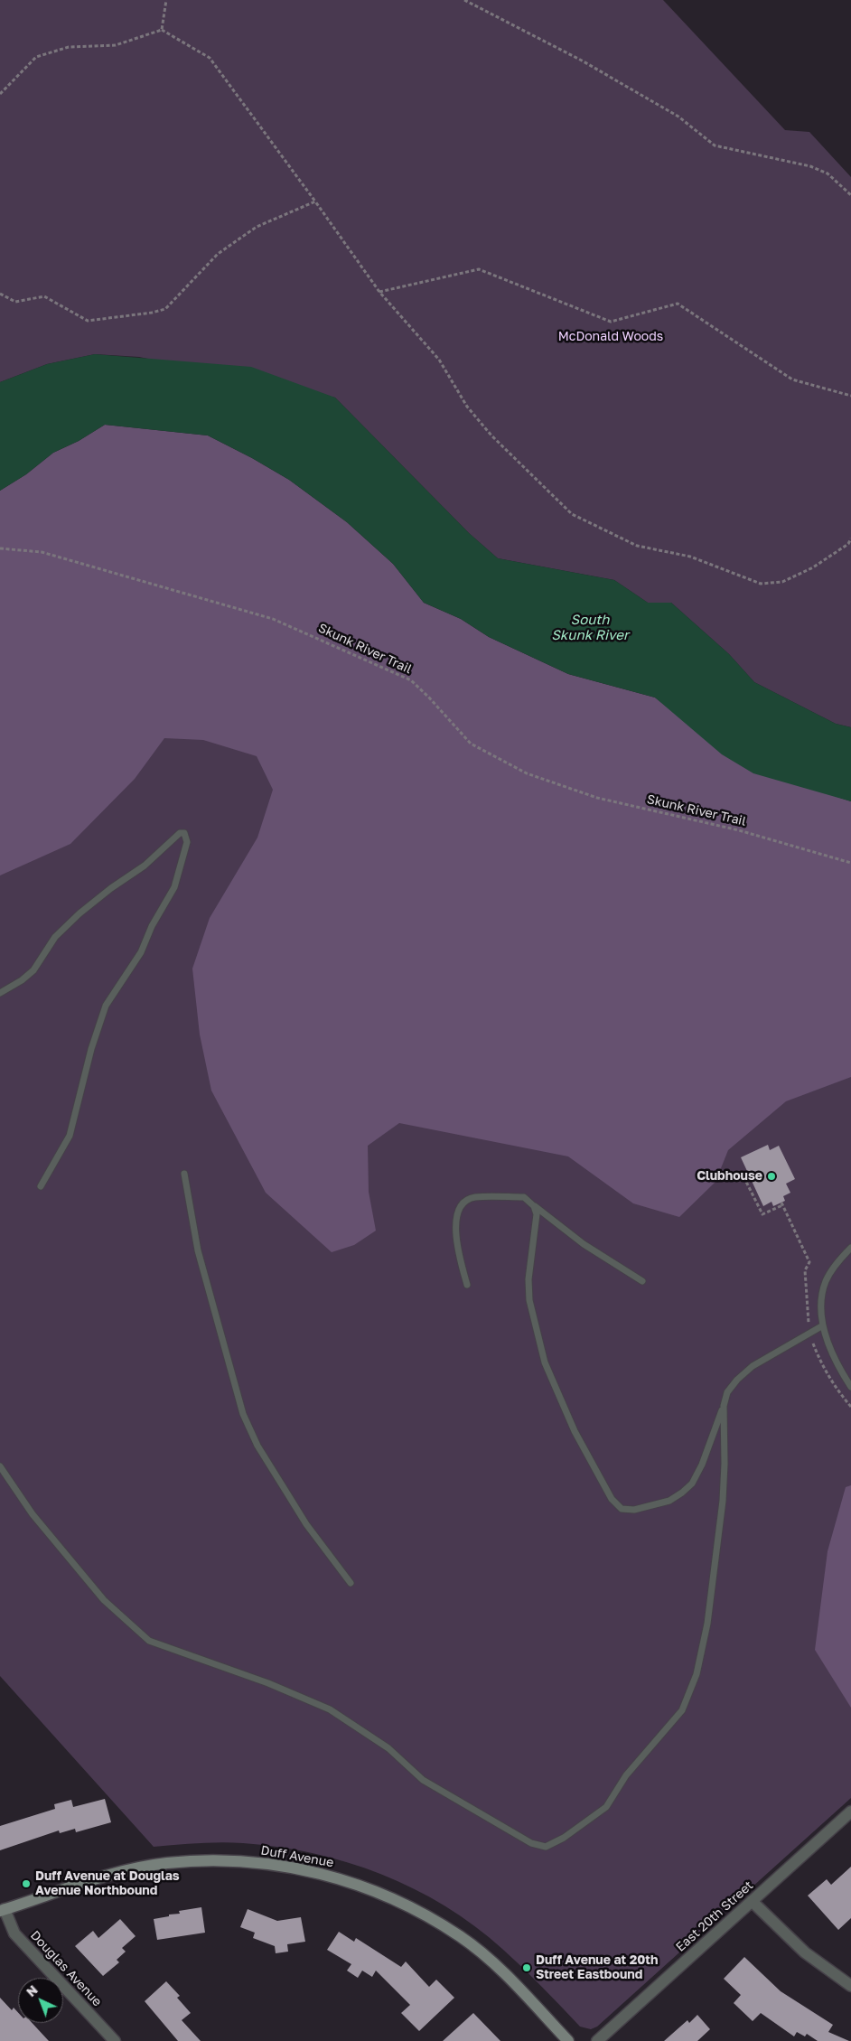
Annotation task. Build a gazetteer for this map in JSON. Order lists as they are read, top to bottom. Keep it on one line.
{"streets":{"main road":["Duff Avenue"],"street":["East 20th Street","Douglas Avenue"],"path":["Skunk River Trail"]},"crossings":[["Duff Avenue","Douglas Avenue"]],"water":["South Skunk River"],"parks":["McDonald Woods"],"places":["Clubhouse","Duff Avenue at Douglas Avenue Northbound","Duff Avenue at 20th Street Eastbound"],"north":"top left"}
